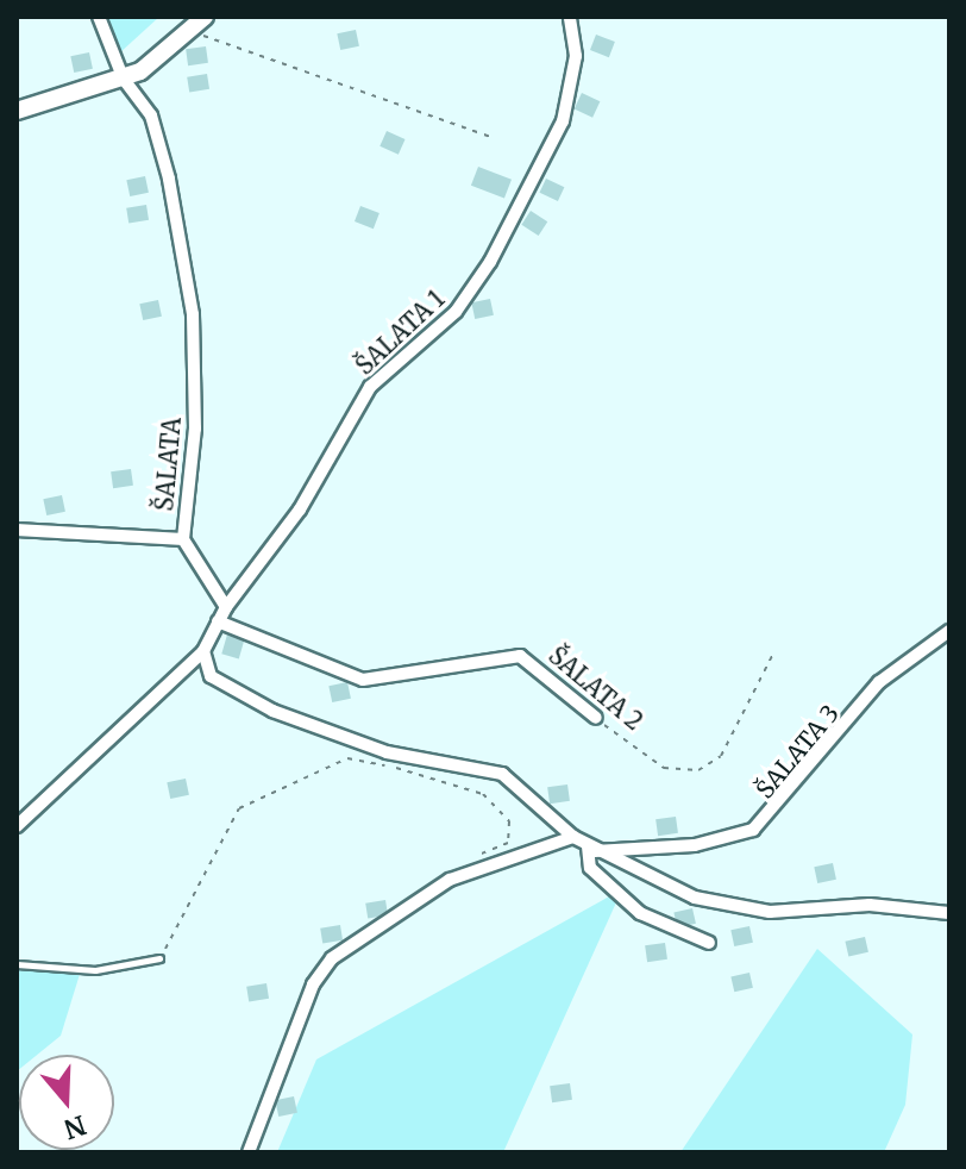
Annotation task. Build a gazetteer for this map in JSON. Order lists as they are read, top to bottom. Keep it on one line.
{"streets":{"street":["ŠALATA 1","ŠALATA","ŠALATA 2","ŠALATA 3"]},"crossings":[["ŠALATA 1","ŠALATA"]],"north":"bottom"}
